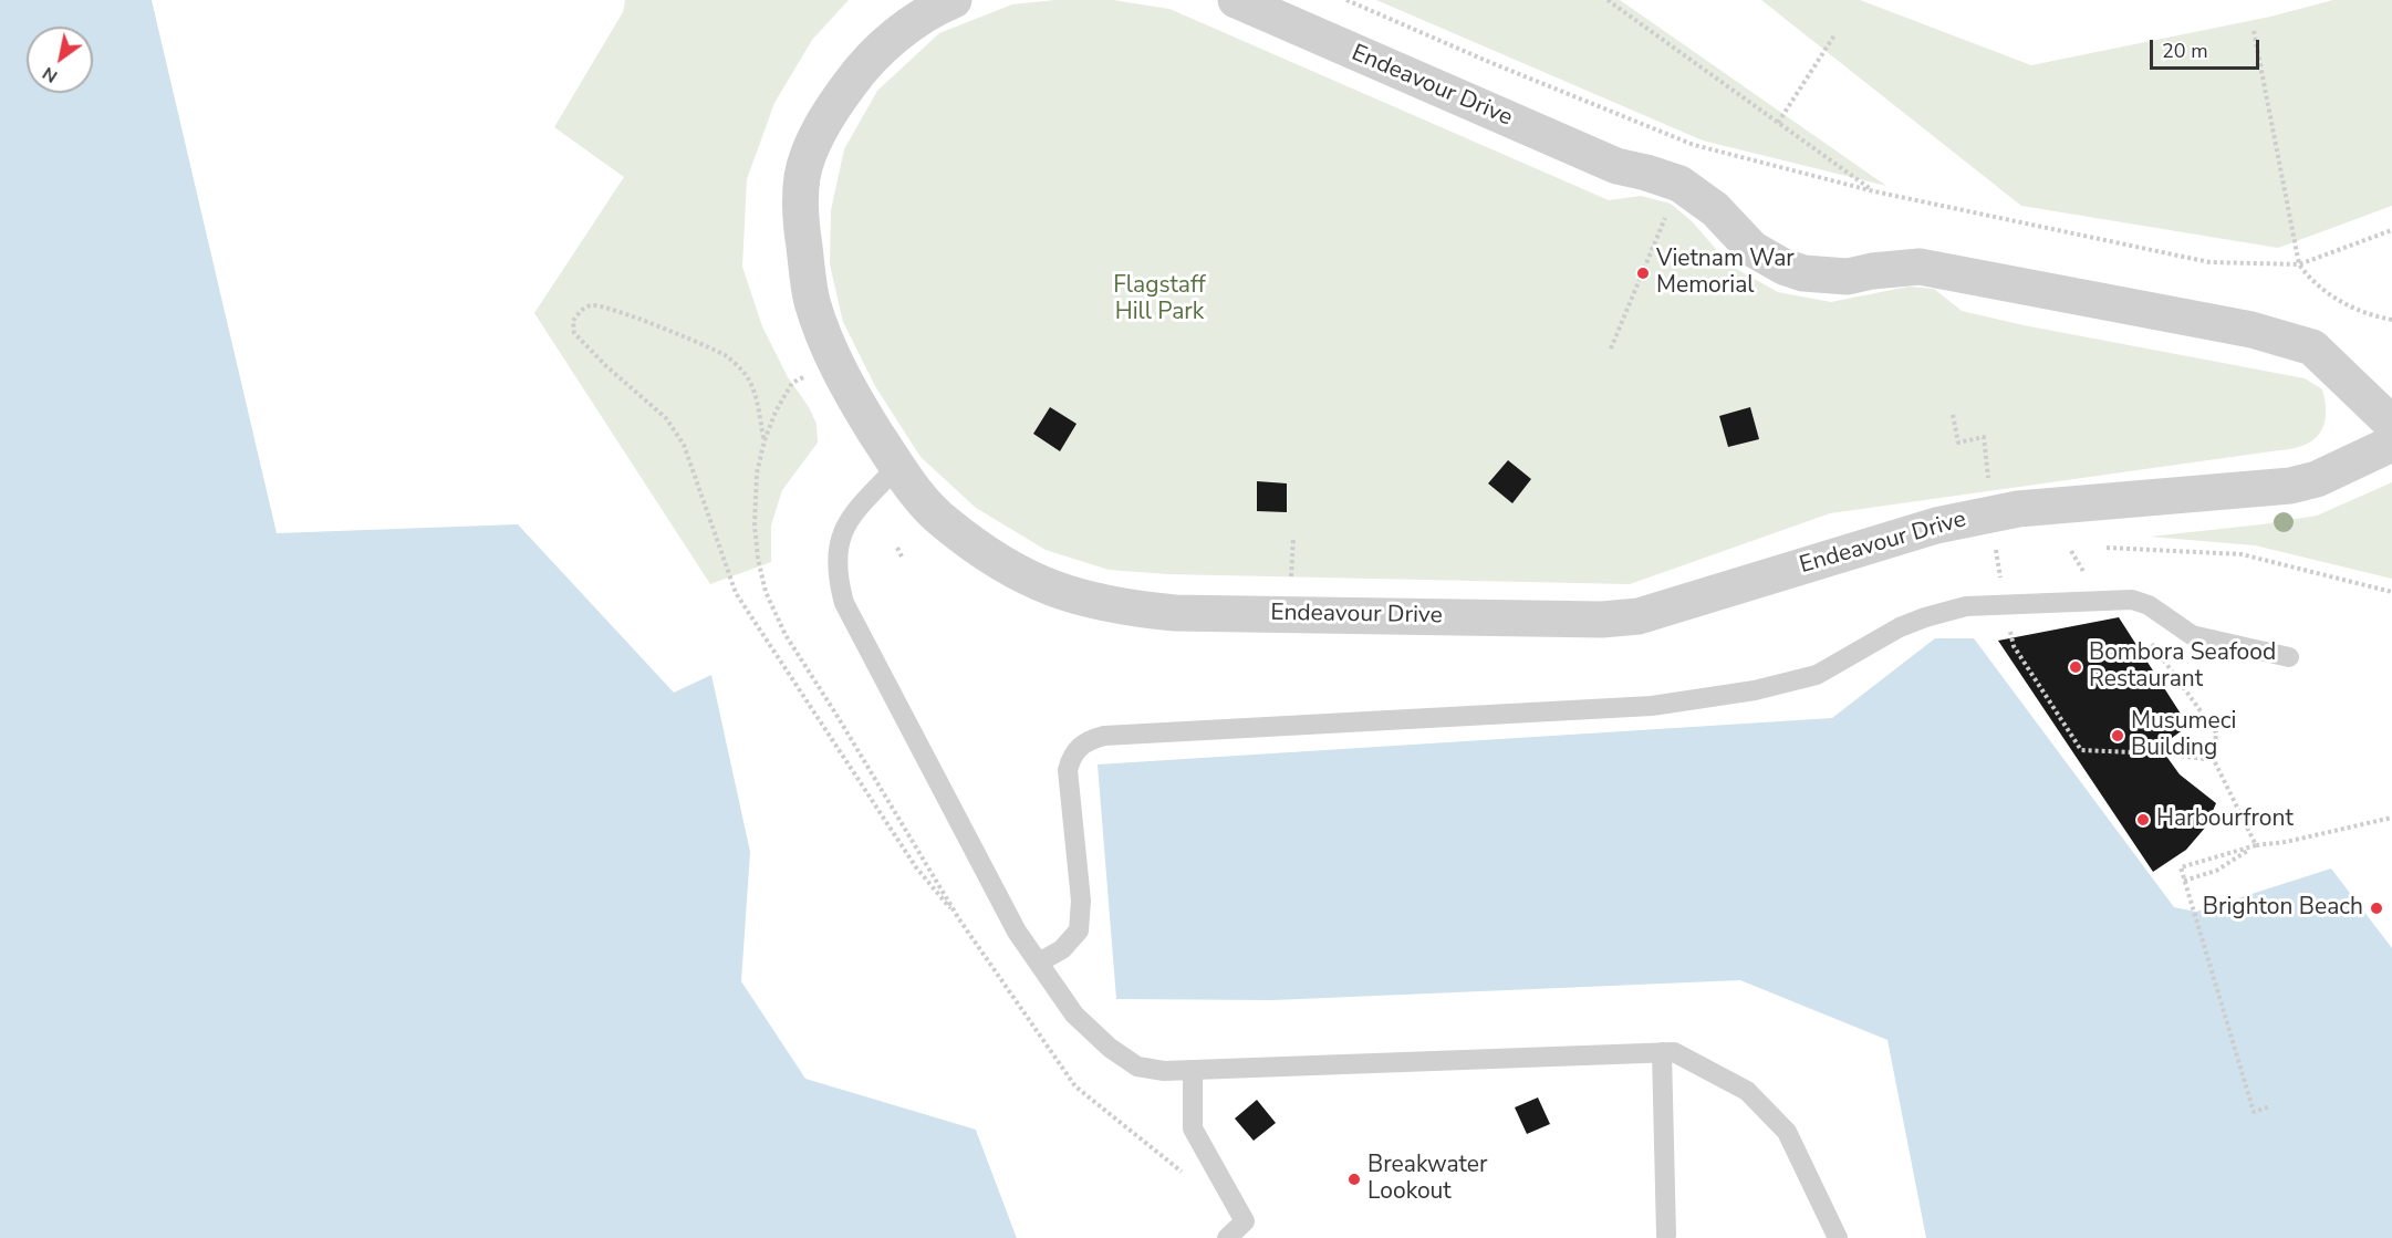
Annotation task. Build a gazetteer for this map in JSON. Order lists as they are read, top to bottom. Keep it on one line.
{"streets":{"street":["Endeavour Drive"]},"parks":["Flagstaff Hill Park"],"places":["Vietnam War Memorial","Bombora Seafood Restaurant","Musumeci Building","Harbourfront","Brighton Beach","Breakwater Lookout"],"scale_bar":"20 m","north":"bottom left"}
